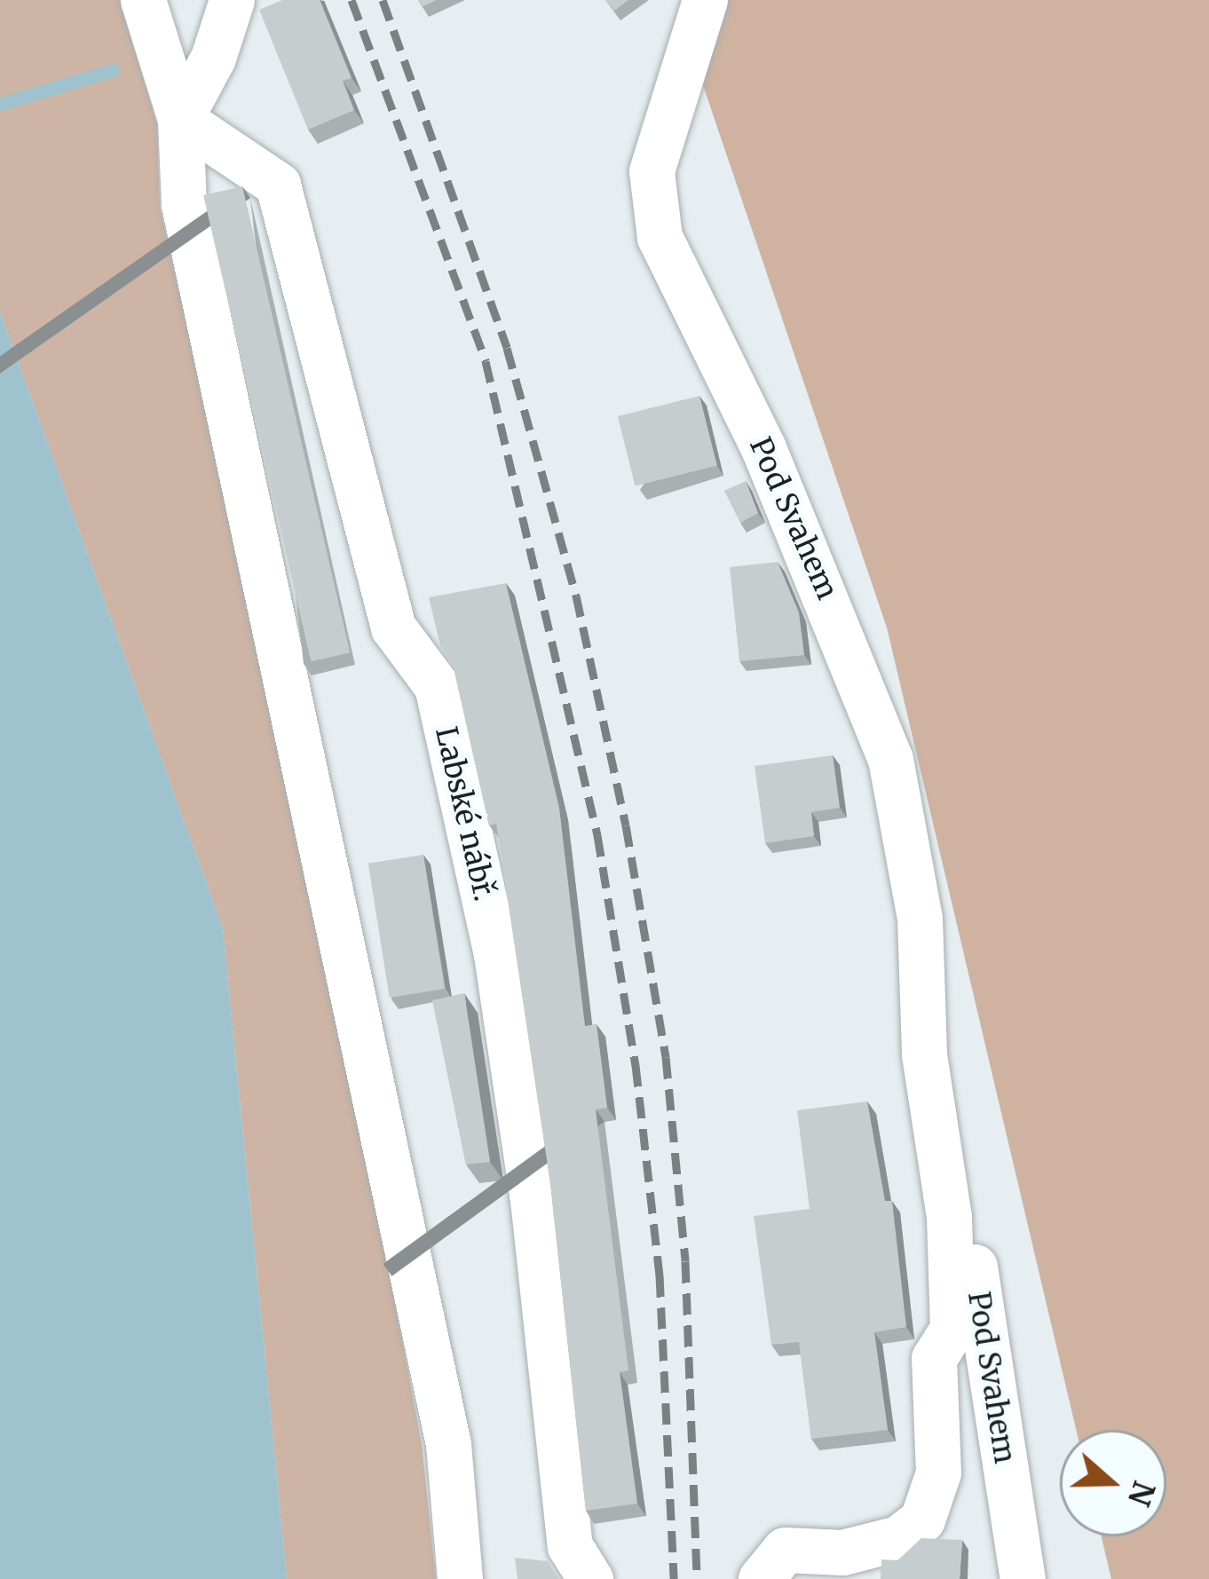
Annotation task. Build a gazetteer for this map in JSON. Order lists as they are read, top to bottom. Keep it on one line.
{"streets":{"street":["Pod Svahem","Labské nábř."]},"north":"right"}
